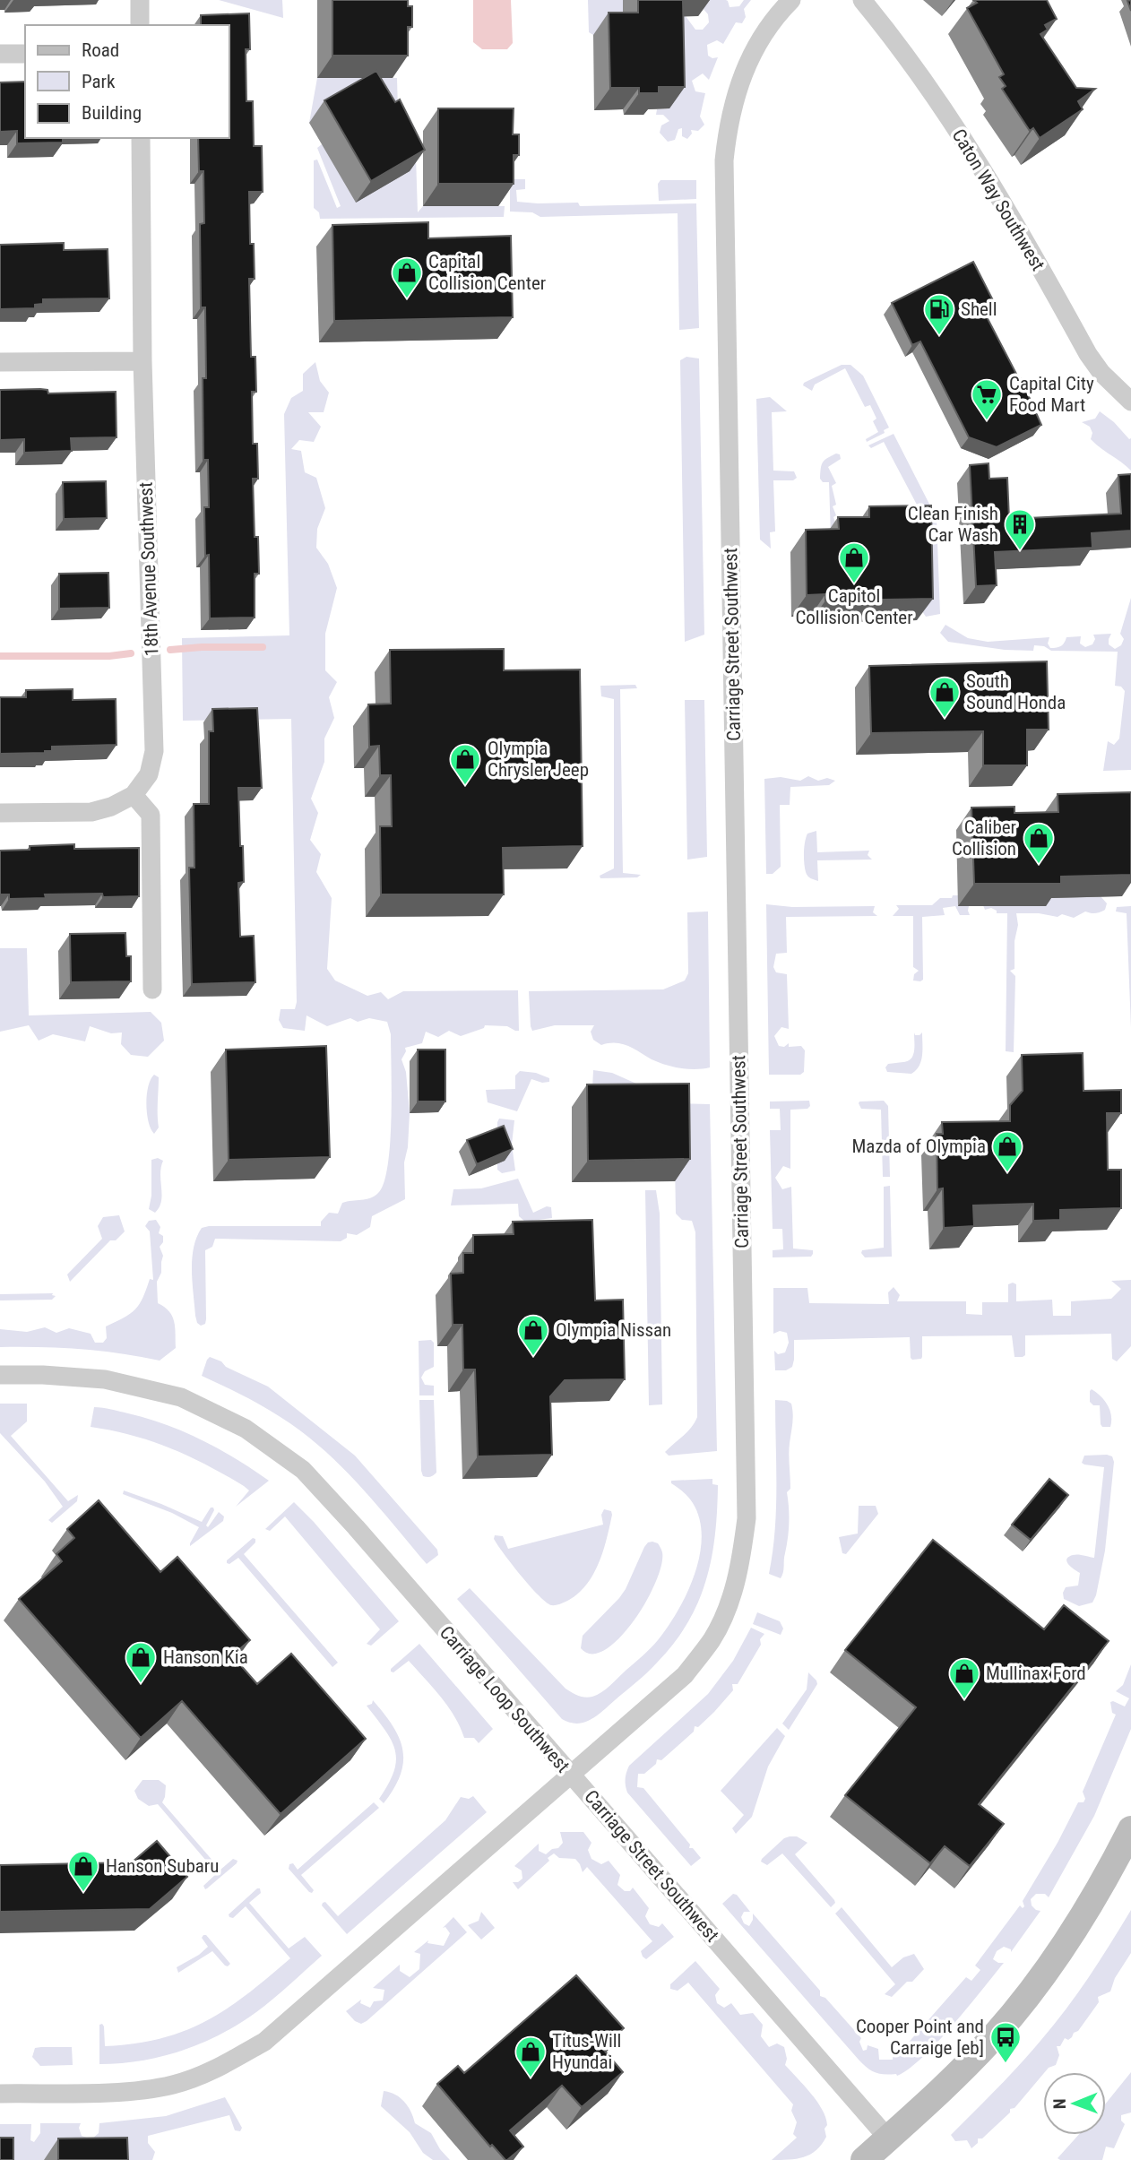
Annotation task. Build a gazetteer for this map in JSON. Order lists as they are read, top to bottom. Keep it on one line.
{"streets":{"street":["Caton Way Southwest","18th Avenue Southwest","Carriage Street Southwest","Carriage Loop Southwest"]},"crossings":[["Carriage Street Southwest","Carriage Loop Southwest"]],"places":{"shop":["Capital Collision Center","Capitol Collision Center","South Sound Honda","Olympia Chrysler Jeep","Caliber Collision","Mazda of Olympia","Olympia Nissan","Hanson Kia","Mullinax Ford","Hanson Subaru","Titus-Will Hyundai"],"fuel station":["Shell"],"supermarket":["Capital City Food Mart"],"building":["Clean Finish Car Wash"],"bus stop":["Cooper Point and Carraige [eb]"]},"legend":["Road","Park","Building"],"north":"left"}
